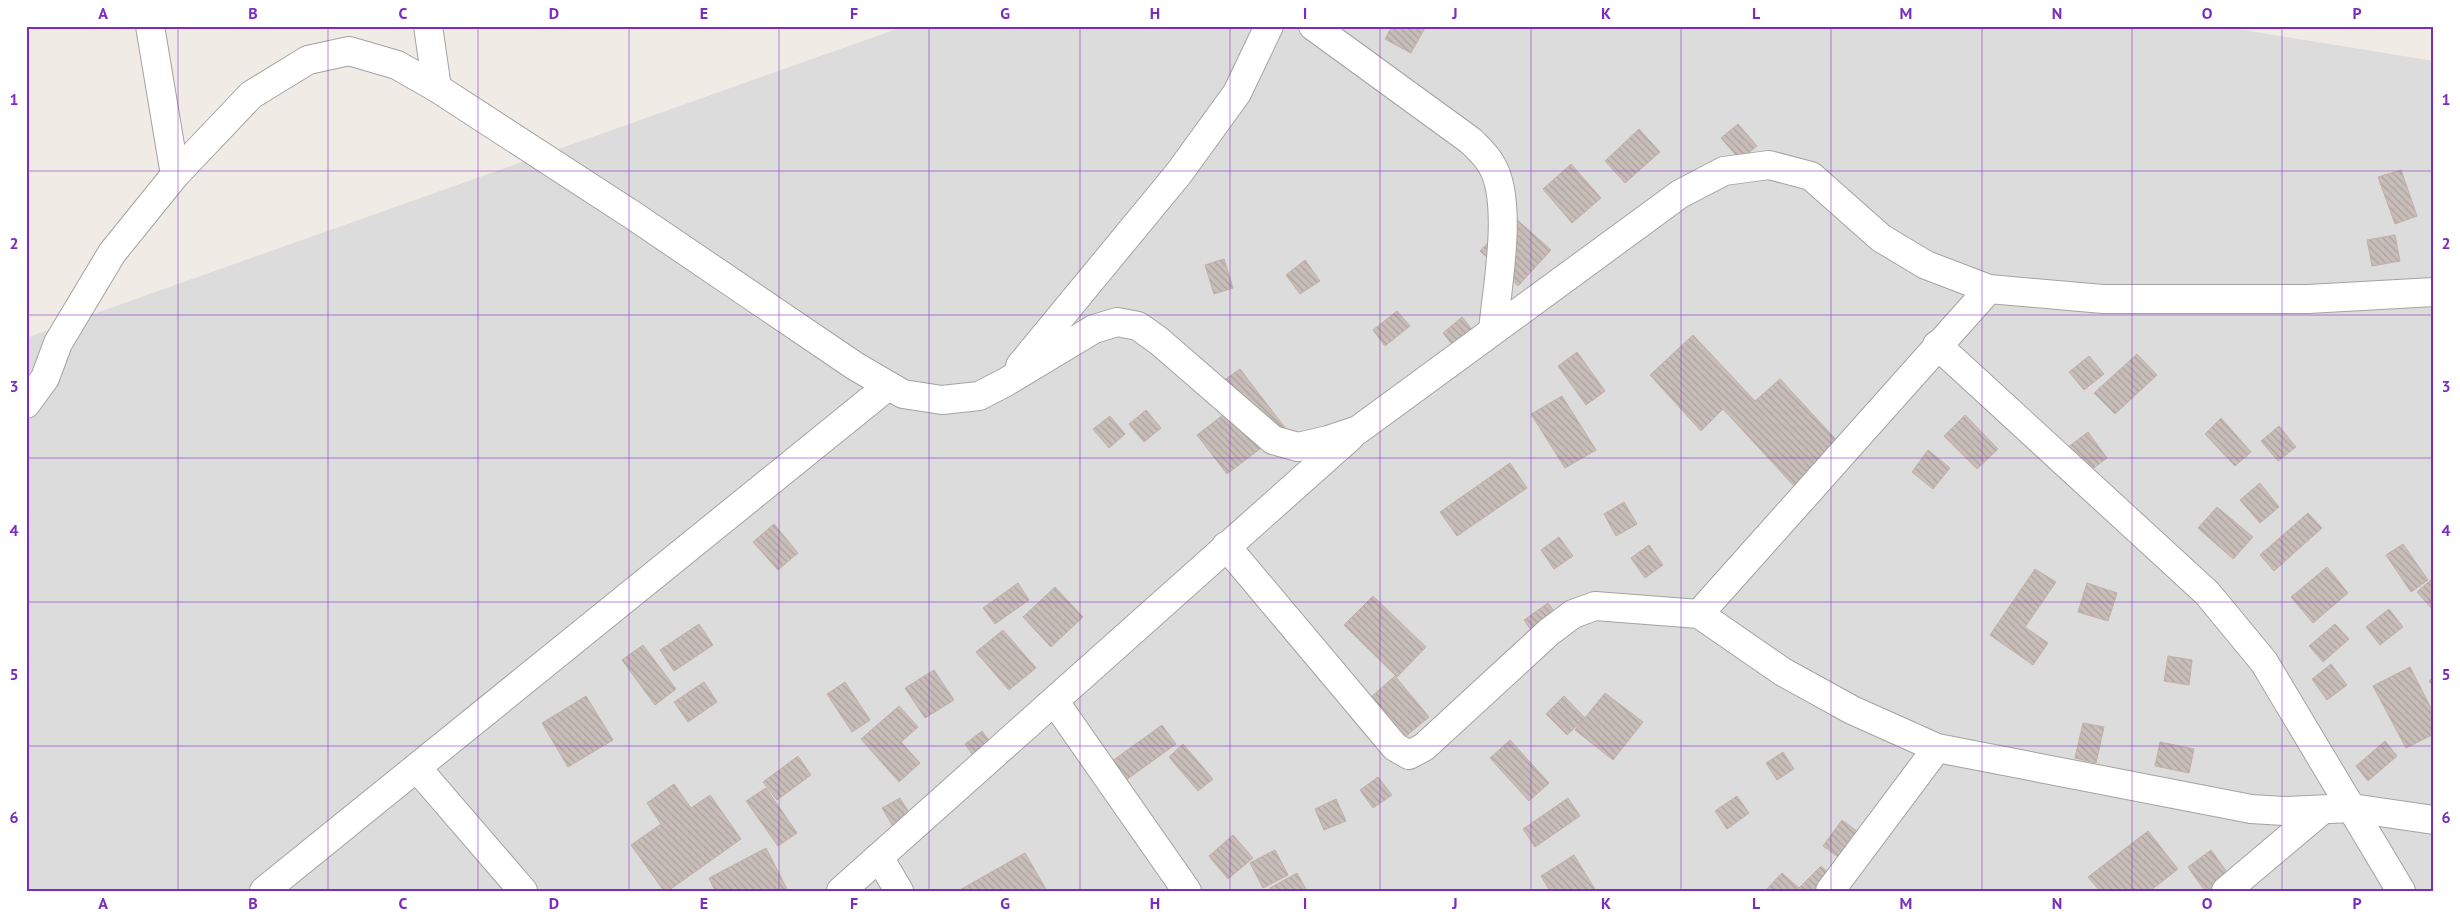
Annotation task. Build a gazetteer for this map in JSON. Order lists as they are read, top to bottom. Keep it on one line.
{"grid":{"columns":["A","B","C","D","E","F","G","H","I","J","K","L","M","N","O","P"],"rows":["1","2","3","4","5","6"]}}
